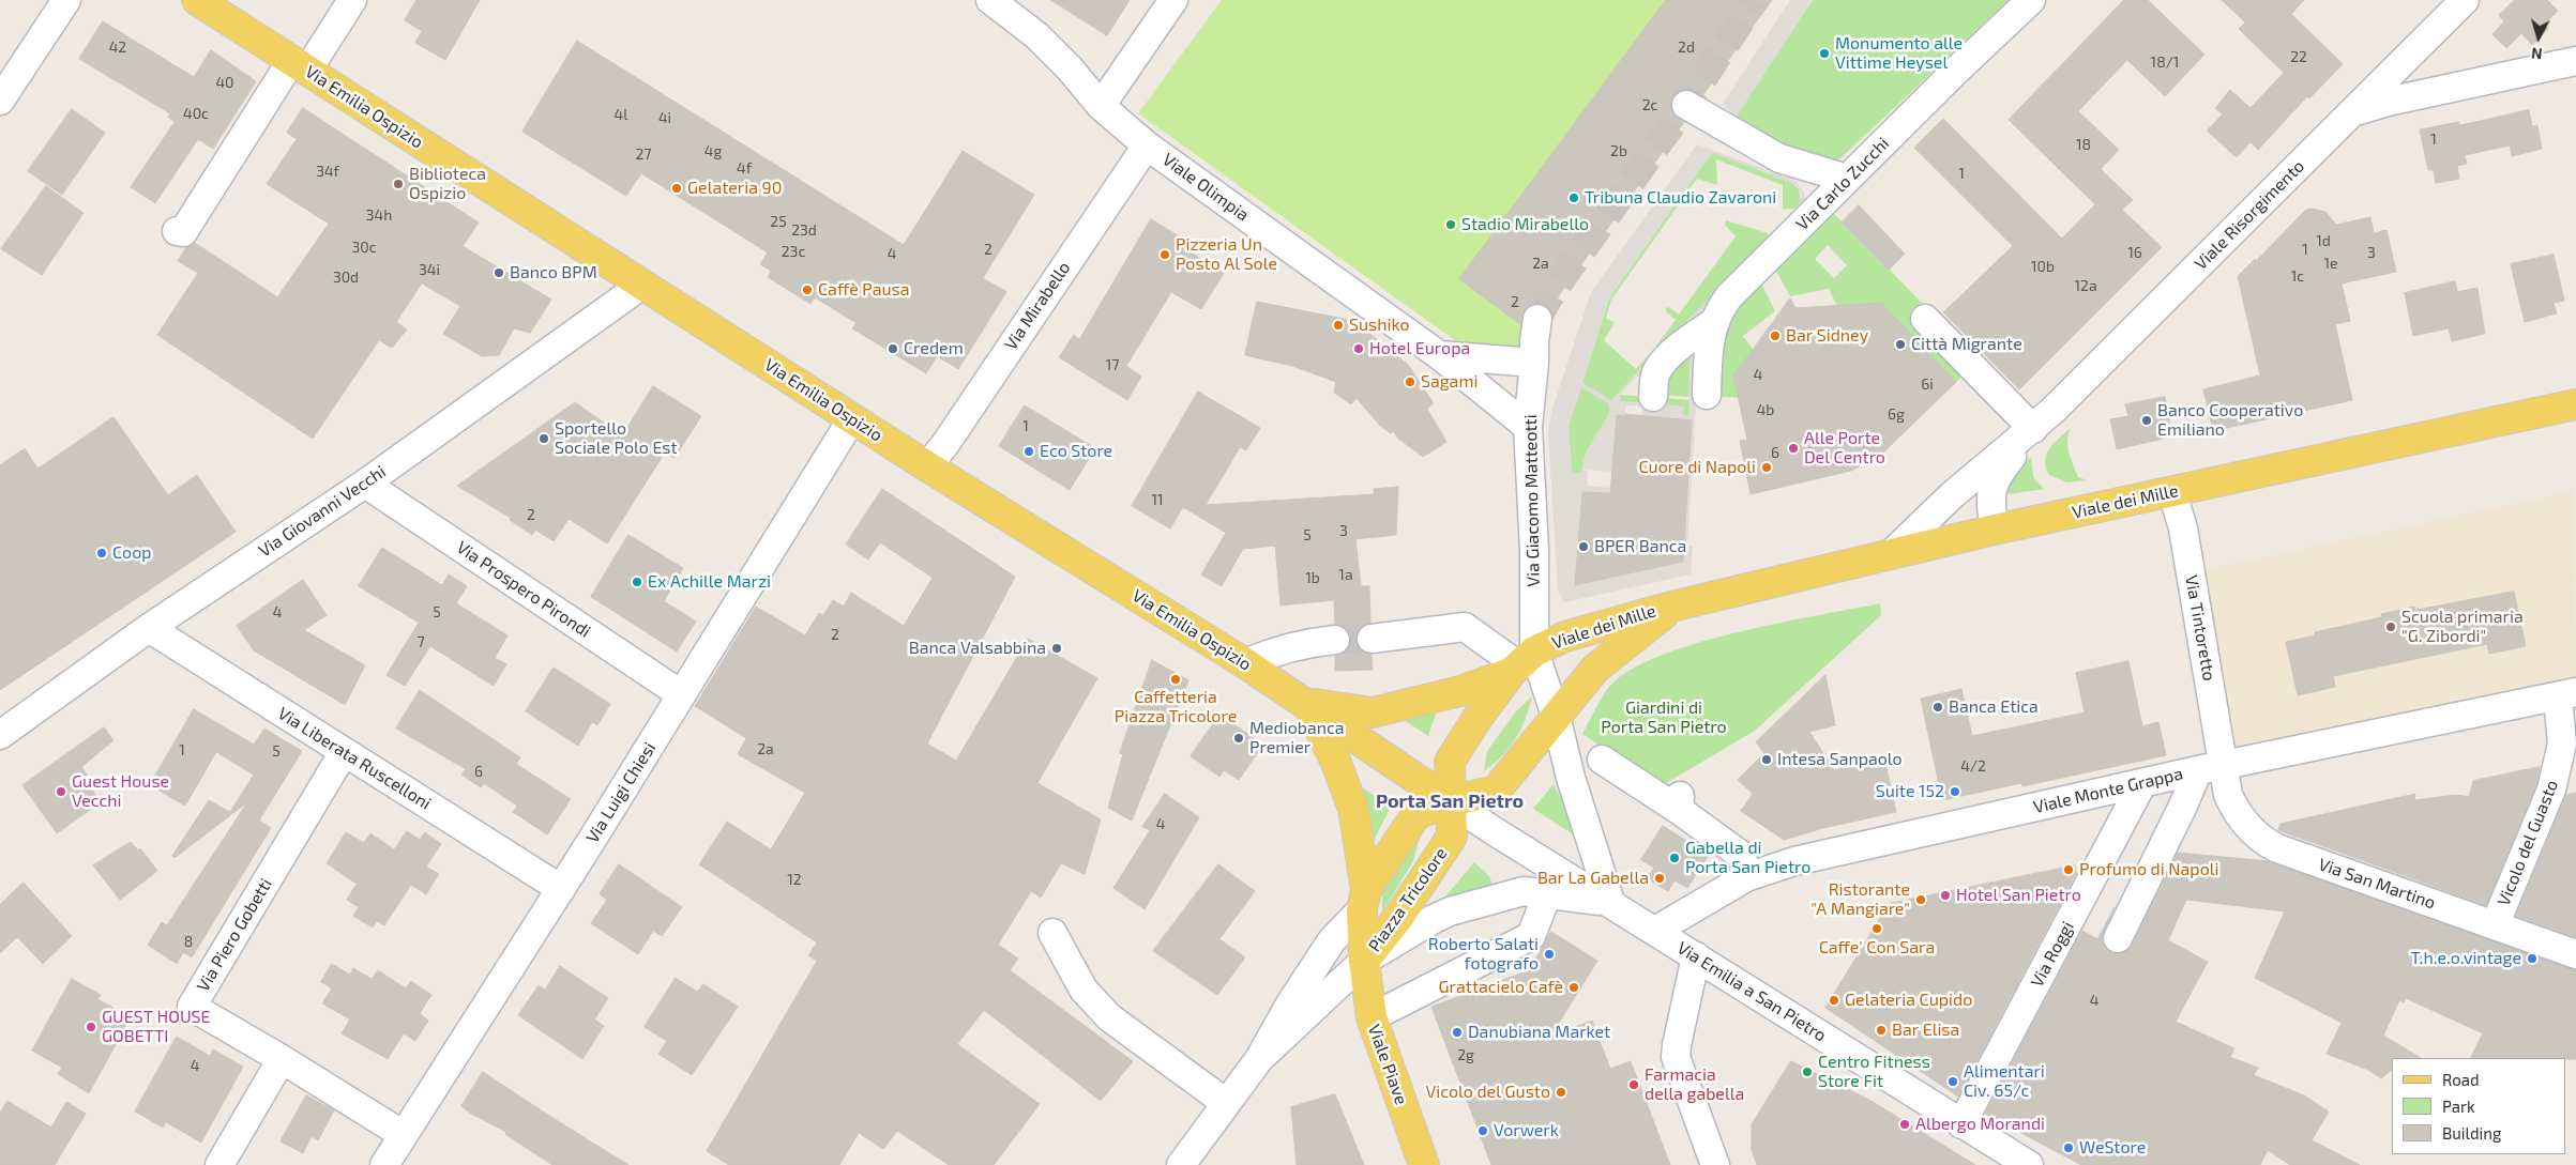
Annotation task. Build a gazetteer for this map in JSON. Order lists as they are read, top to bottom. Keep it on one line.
{"streets":{"main road":["Via Emilia Ospizio","Viale dei Mille","Piazza Tricolore","Viale Piave"],"street":["Via Carlo Zucchi","Viale Olimpia","Viale Risorgimento","Via Mirabello","Via Giacomo Matteotti","Via Giovanni Vecchi","Via Prospero Pirondi","Via Tintoretto","Via Liberata Ruscelloni","Viale Monte Grappa","Via Luigi Chiesi","Vicolo del Guasto","Via San Martino","Via Piero Gobetti","Via Roggi","Via Emilia a San Pietro"]},"crossings":[["Via Emilia Ospizio","Via Mirabello"],["Via Emilia Ospizio","Via Giovanni Vecchi"],["Via Emilia Ospizio","Via Luigi Chiesi"],["Via Emilia Ospizio","Piazza Tricolore"],["Via Emilia Ospizio","Via Emilia a San Pietro"],["Viale Olimpia","Via Mirabello"],["Viale Olimpia","Via Giacomo Matteotti"],["Viale Risorgimento","Viale dei Mille"],["Via Giacomo Matteotti","Viale dei Mille"],["Via Giacomo Matteotti","Piazza Tricolore"],["Viale dei Mille","Via Tintoretto"],["Viale dei Mille","Piazza Tricolore"],["Via Giovanni Vecchi","Via Prospero Pirondi"],["Via Giovanni Vecchi","Via Liberata Ruscelloni"],["Via Prospero Pirondi","Via Luigi Chiesi"],["Via Tintoretto","Viale Monte Grappa"],["Via Tintoretto","Via San Martino"],["Via Liberata Ruscelloni","Via Luigi Chiesi"],["Via Liberata Ruscelloni","Via Piero Gobetti"],["Viale Monte Grappa","Vicolo del Guasto"],["Viale Monte Grappa","Via San Martino"],["Viale Monte Grappa","Via Roggi"],["Viale Monte Grappa","Via Emilia a San Pietro"],["Vicolo del Guasto","Via San Martino"],["Piazza Tricolore","Via Emilia a San Pietro"],["Piazza Tricolore","Viale Piave"],["Via Roggi","Via Emilia a San Pietro"],["Via Emilia a San Pietro","Viale Piave"]],"districts":["Porta San Pietro"],"parks":["Giardini di Porta San Pietro"],"places":["Monumento alle Vittime Heysel","Biblioteca Ospizio","Gelateria 90","Tribuna Claudio Zavaroni","Stadio Mirabello","Pizzeria Un Posto Al Sole","Banco BPM","Caffè Pausa","Sushiko","Bar Sidney","Città Migrante","Credem","Hotel Europa","Sagami","Banco Cooperativo Emiliano","Sportello Sociale Polo Est","Alle Porte Del Centro","Eco Store","Cuore di Napoli","BPER Banca","Coop","Ex Achille Marzi","Scuola primaria \"G. Zibordi\"","Banca Valsabbina","Caffetteria Piazza Tricolore","Banca Etica","Mediobanca Premier","Intesa Sanpaolo","Guest House Vecchi","Suite 152","Gabella di Porta San Pietro","Profumo di Napoli","Bar La Gabella","Hotel San Pietro","Ristorante \"A Mangiare\"","Caffe' Con Sara","Roberto Salati fotografo","T.h.e.o.vintage","Grattacielo Cafè","Gelateria Cupido","GUEST HOUSE GOBETTI","Bar Elisa","Danubiana Market","Centro Fitness Store Fit","Alimentari Civ. 65/c","Farmacia della gabella","Vicolo del Gusto","Albergo Morandi","Vorwerk","WeStore"],"house_numbers":["42","2d","22","18/1","40","2c","40c","4l","4i","1","18","4g","2b","27","4f","34f","1","34h","25","23d","1d","30c","2","1","23c","16","3","4","2a","1e","10b","34i","1c","30d","12a","2","17","4","6i","4b","6g","1","6","11","2","3","5","1a","1b","4","5","2","7","2a","1","5","4/2","6","4","12","8","4","2g","4"],"legend":["Road","Park","Building"],"north":"bottom"}
